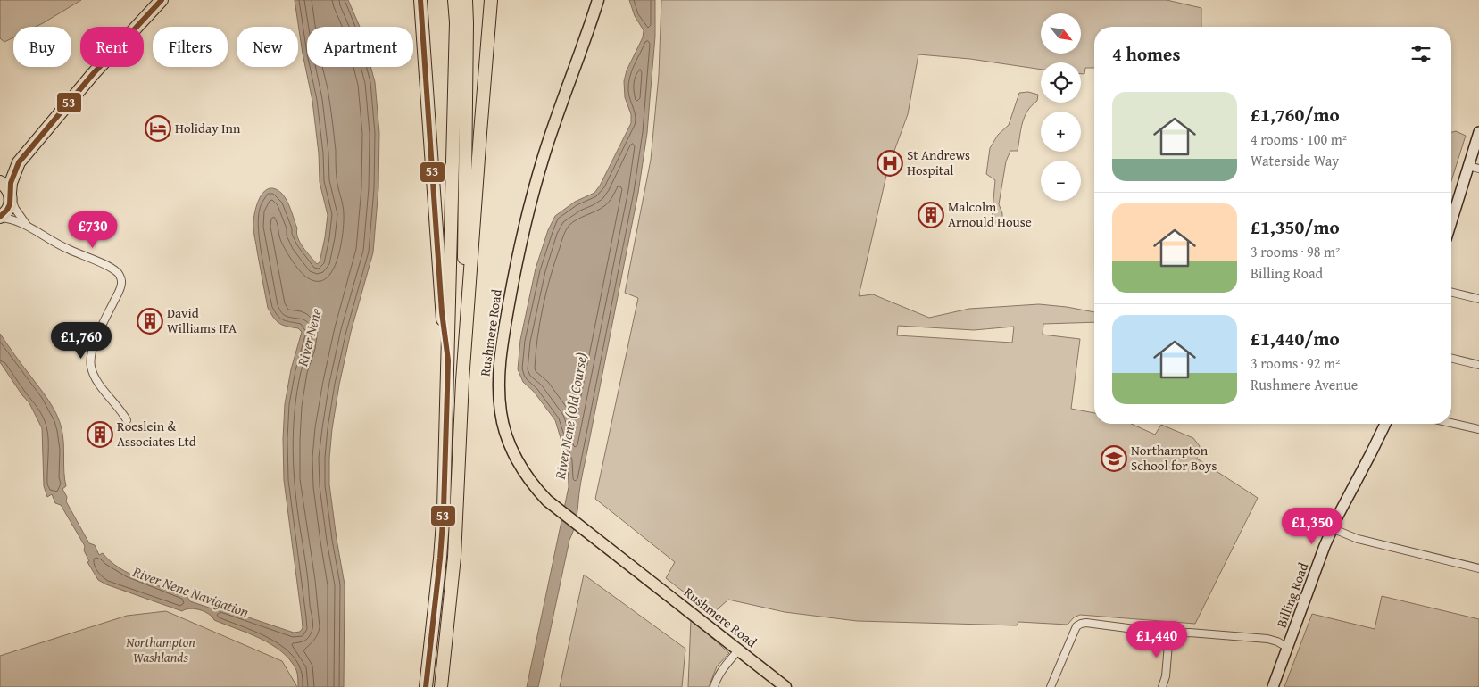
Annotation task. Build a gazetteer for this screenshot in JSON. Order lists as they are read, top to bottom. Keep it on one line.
{"streets":{"main road":["Rushmere Road"],"street":["Billing Road"]},"water":["River Nene","River Nene (Old Course)","River Nene Navigation"],"parks":["Northampton Washlands"],"places":{"hotel":["Holiday Inn"],"hospital":["St Andrews Hospital"],"building":["Malcolm Arnould House","David Williams IFA","Roeslein & Associates Ltd"],"school or university":["Northampton School for Boys"]},"lines":["transit line 53"],"north":"bottom right","page":{"map_buttons":["+","−"],"chip":["Buy","Rent","Filters","New","Apartment"],"heading":"4 homes","list":[{"name":"£1,760/mo","note":"4 rooms · 100 m² · Waterside Way"},{"name":"£1,350/mo","note":"3 rooms · 98 m² · Billing Road"},{"name":"£1,440/mo","note":"3 rooms · 92 m² · Rushmere Avenue"}],"price":["£730","£1,760","£1,350","£1,440"]}}
